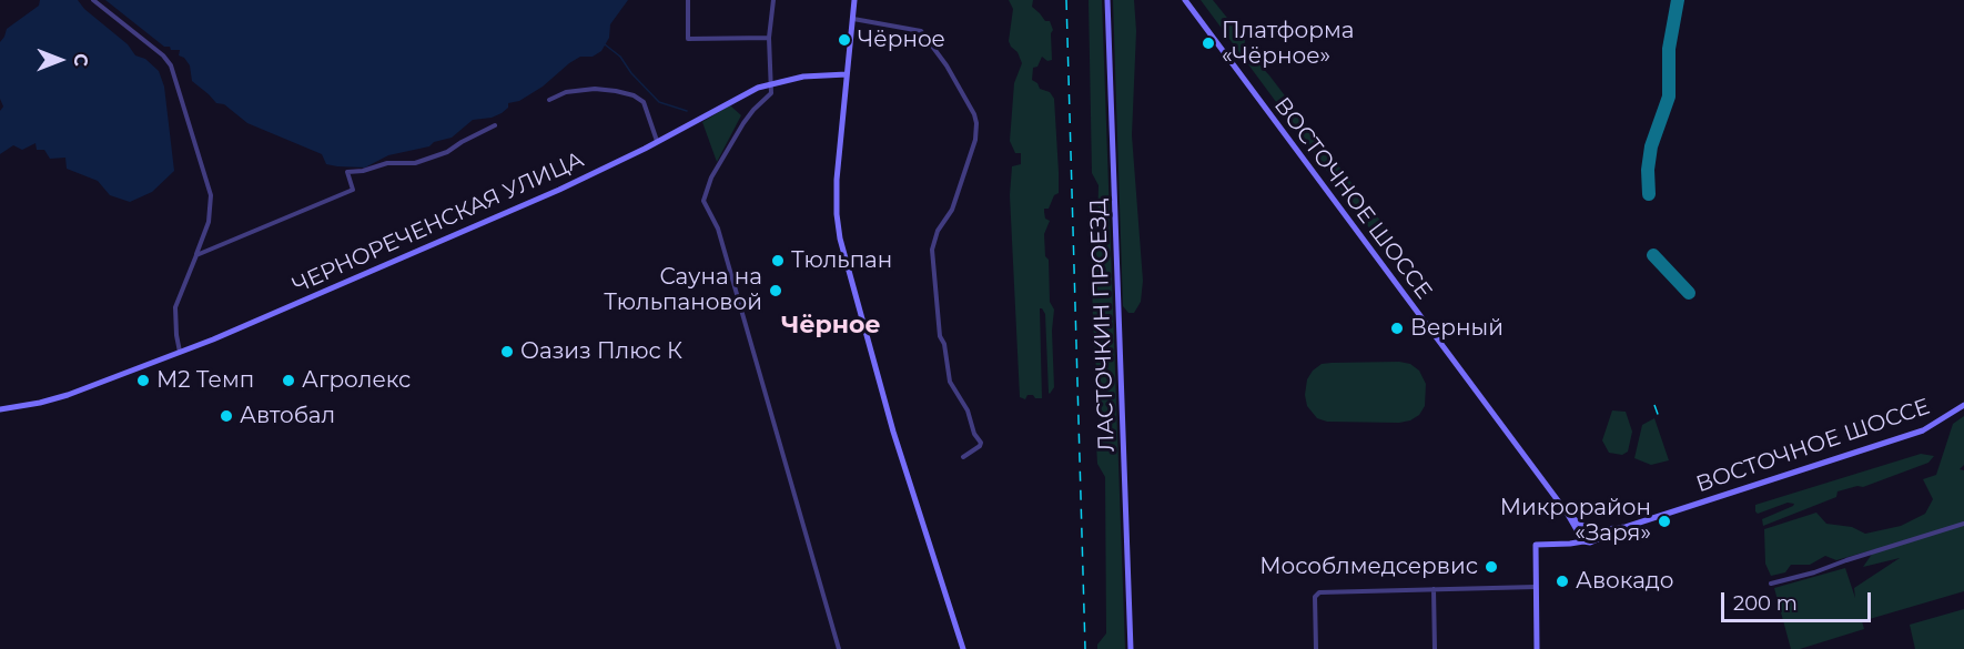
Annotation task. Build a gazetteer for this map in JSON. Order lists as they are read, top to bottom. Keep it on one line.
{"streets":{"main road":["ВОСТОЧНОЕ ШОССЕ","ЧЕРНОРЕЧЕНСКАЯ УЛИЦА","ЛАСТОЧКИН ПРОЕЗД"]},"districts":["Чёрное"],"places":["Чёрное","Платформа «Чёрное»","Тюльпан","Сауна на Тюльпановой","Верный","Оазиз Плюс К","М2 Темп","Агролекс","Автобал","Микрорайон «Заря»","Мособлмедсервис","Авокадо"],"scale_bar":"200 m","north":"right"}
